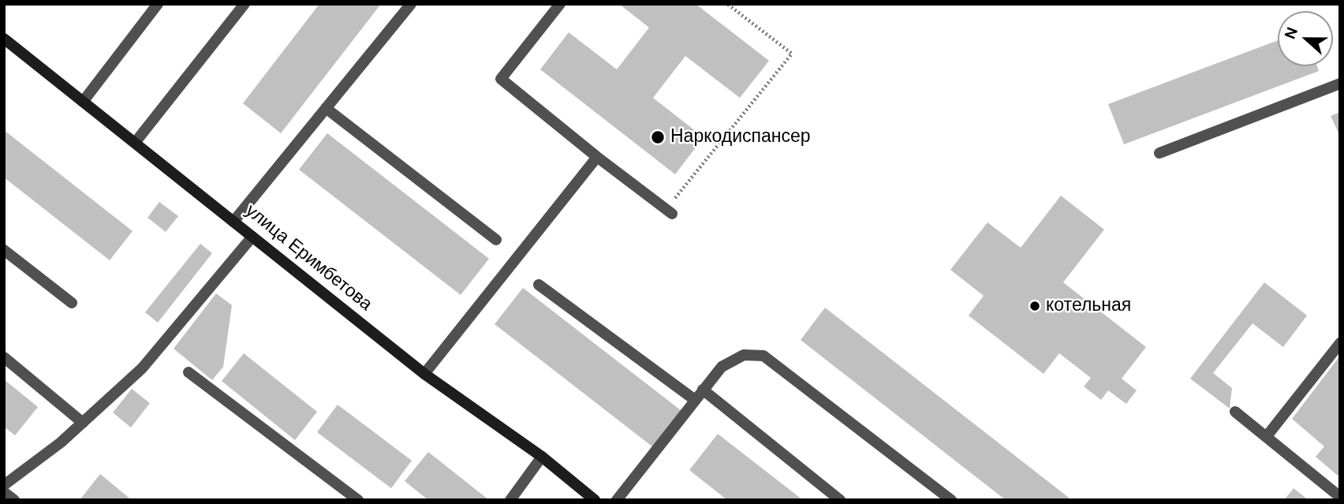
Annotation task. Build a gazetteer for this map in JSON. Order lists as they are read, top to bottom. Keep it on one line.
{"streets":{"street":["улица Еримбетова"]},"places":["Наркодиспансер","котельная"],"north":"left"}
